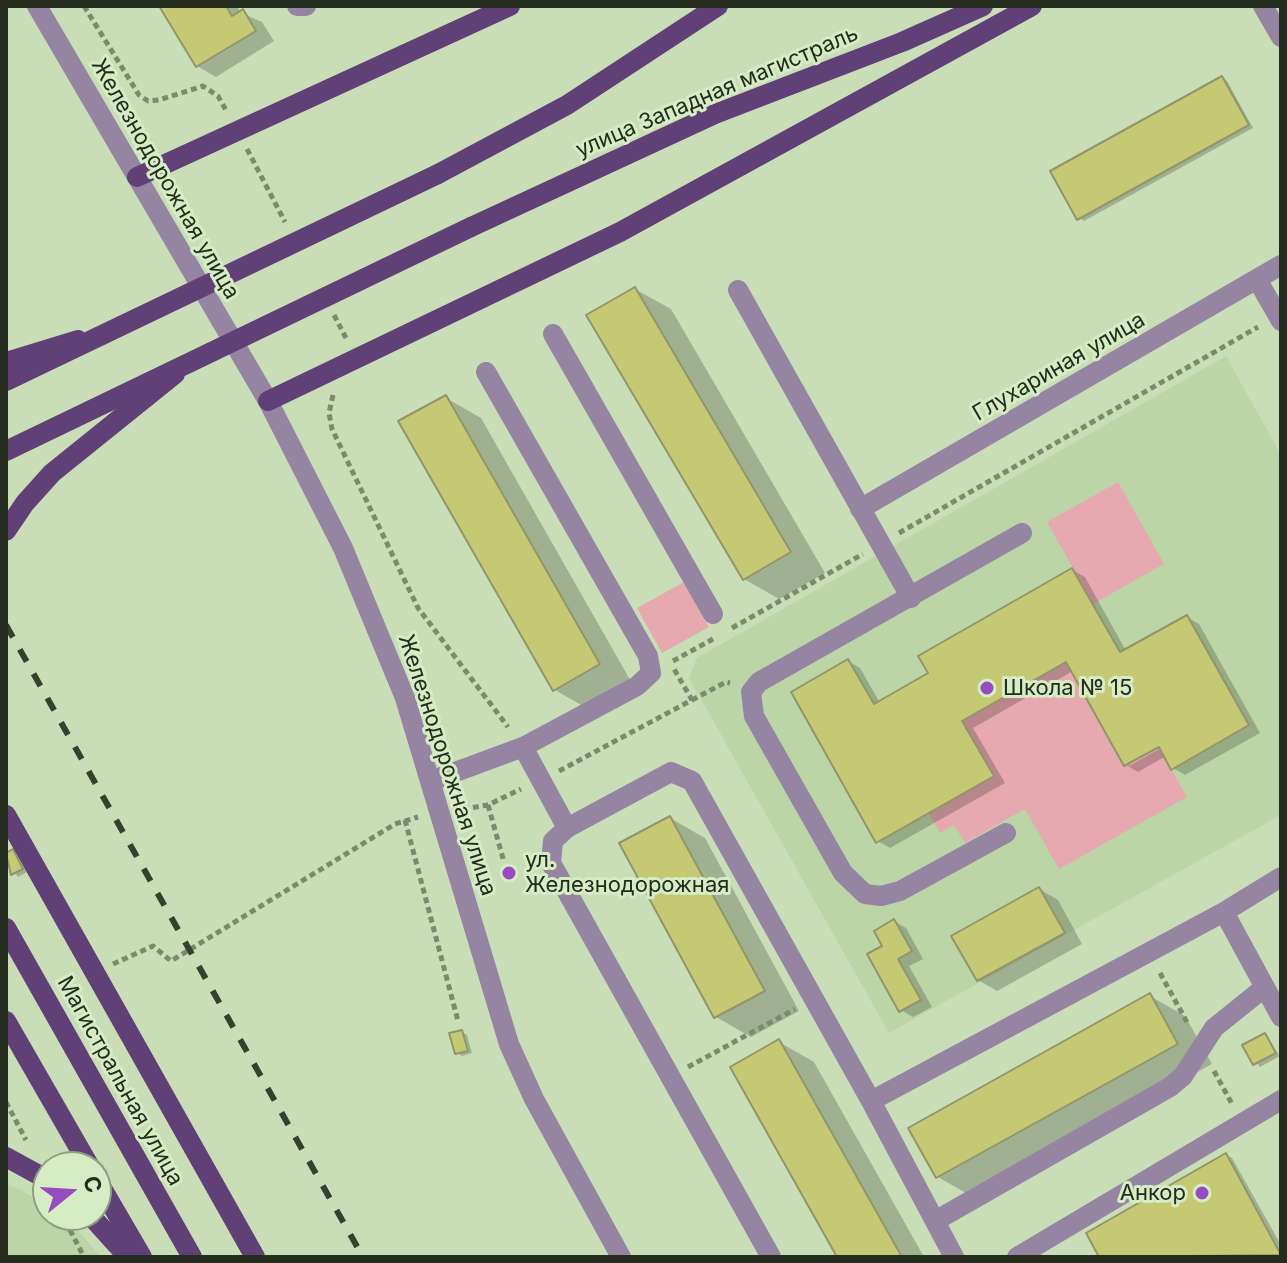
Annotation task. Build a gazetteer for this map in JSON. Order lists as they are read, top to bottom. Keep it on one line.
{"streets":{"main road":["улица Западная магистраль","Магистральная улица"],"street":["Железнодорожная улица","Глухариная улица"]},"places":["Школа № 15","ул. Железнодорожная","Анкор"],"north":"right"}
